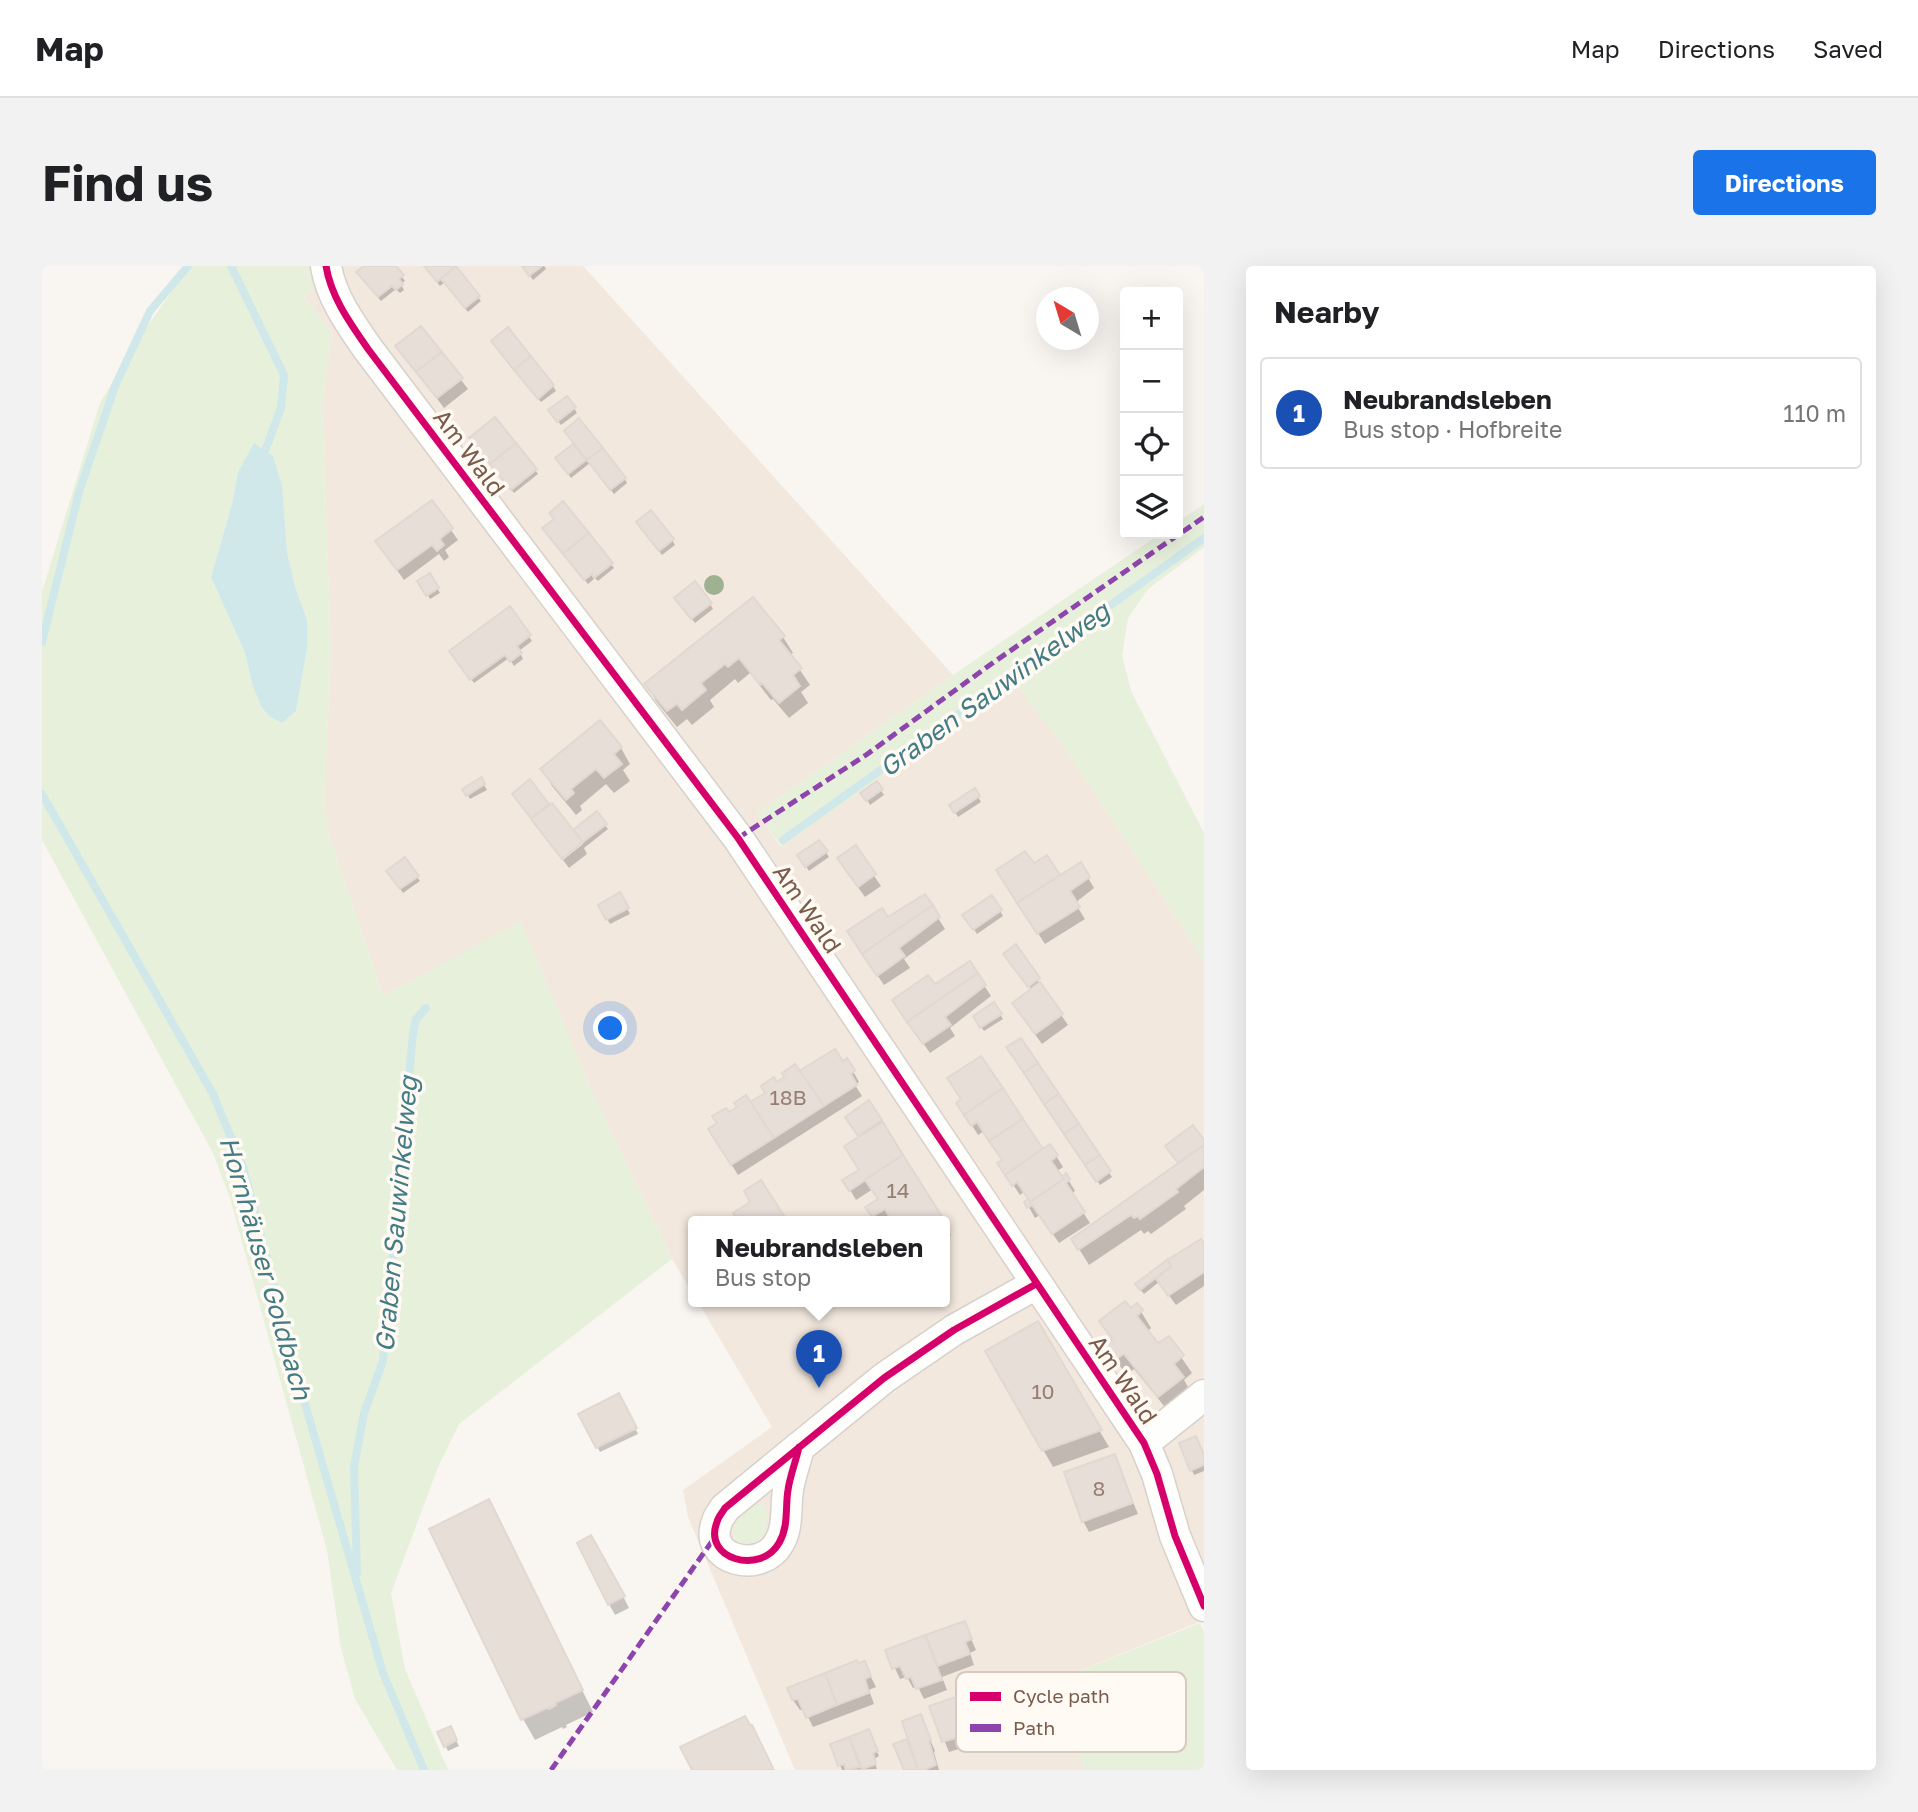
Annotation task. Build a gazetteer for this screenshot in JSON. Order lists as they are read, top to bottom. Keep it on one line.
{"streets":{"street":["Am Wald"]},"water":["Graben Sauwinkelweg","Hornhäuser Goldbach"],"house_numbers":["18B","14","10","8"],"legend":["Cycle path","Path"],"north":"top left","page":{"header":"Map","nav":["Map","Directions","Saved"],"buttons":"Directions","title":"Find us","heading":"Nearby","map_buttons":["+","−"],"list":[{"mark":"1","name":"Neubrandsleben","note":"Bus stop · Hofbreite","value":"110 m"}],"popup":["Neubrandsleben","Bus stop"],"pins":"1"}}
